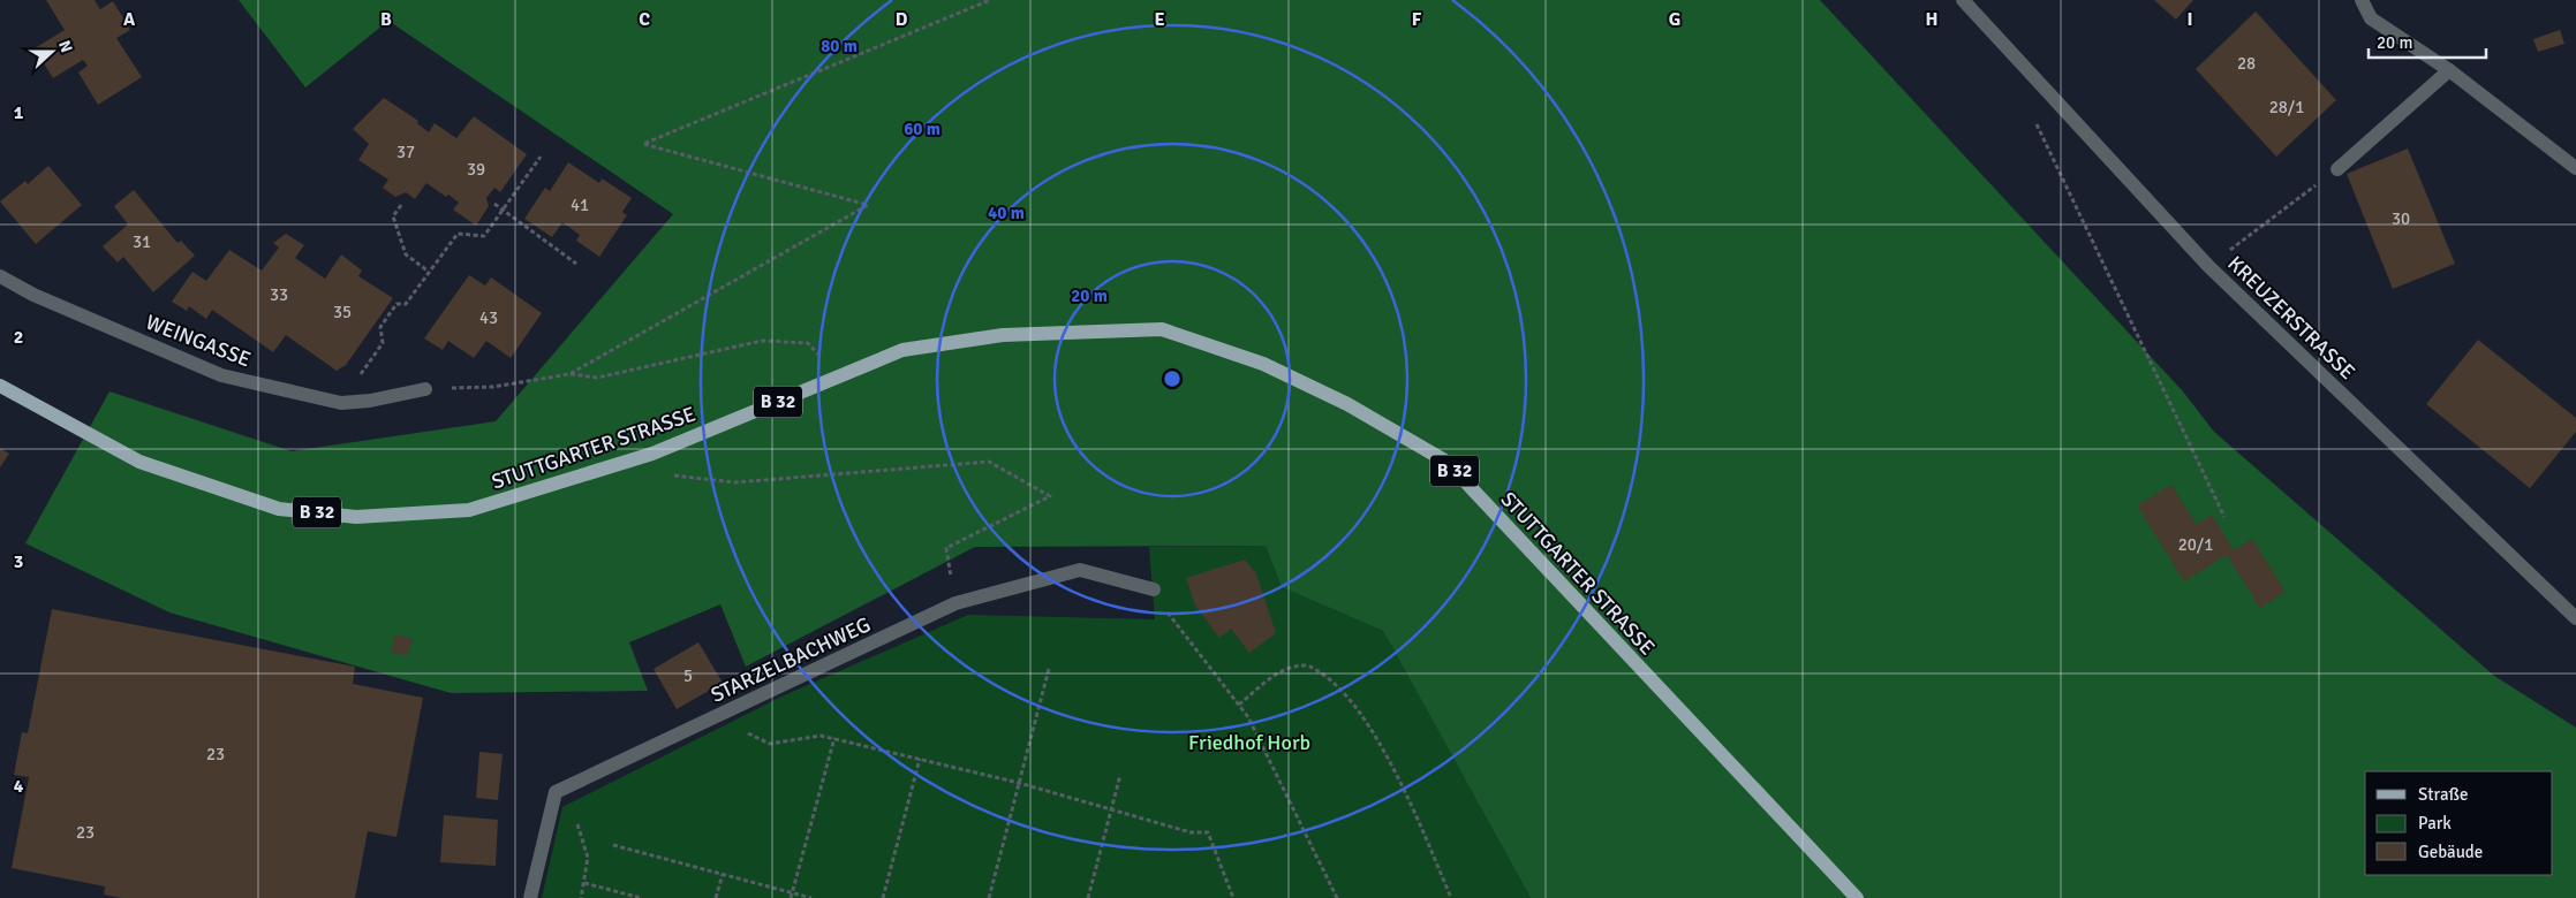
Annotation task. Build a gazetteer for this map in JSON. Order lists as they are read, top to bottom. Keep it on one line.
{"streets":{"main road":["B 32","STUTTGARTER STRASSE"],"street":["KREUZERSTRASSE","WEINGASSE","STARZELBACHWEG"]},"parks":["Friedhof Horb"],"house_numbers":["28","28/1","37","39","41","30","31","33","35","43","20/1","5","23","23"],"legend":["Straße","Park","Gebäude"],"scale_bar":"20 m","north":"right","grid":{"columns":["A","B","C","D","E","F","G","H","I"],"rows":["1","2","3","4"]},"rings":["80 m","60 m","40 m","20 m"]}
